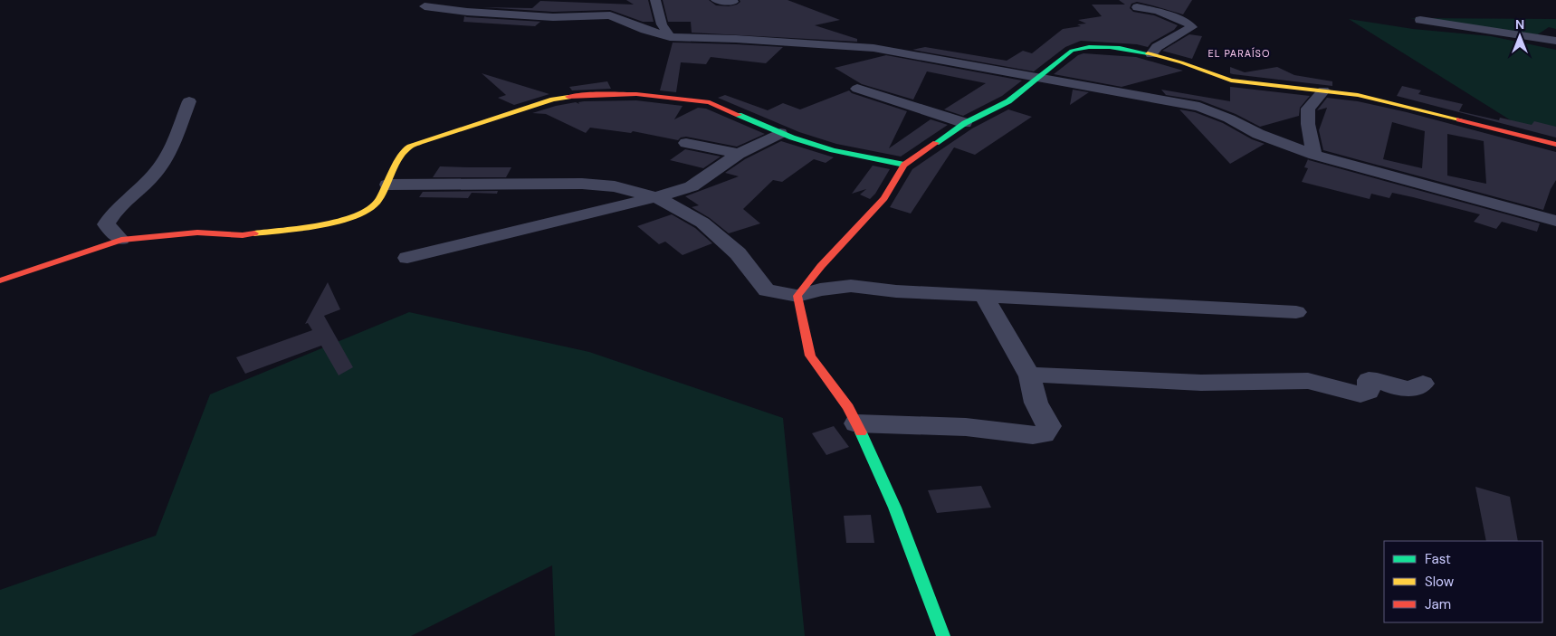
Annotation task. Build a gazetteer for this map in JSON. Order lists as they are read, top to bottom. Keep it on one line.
{"districts":["EL PARAÍSO"],"legend":["Fast","Slow","Jam"],"north":"top"}
